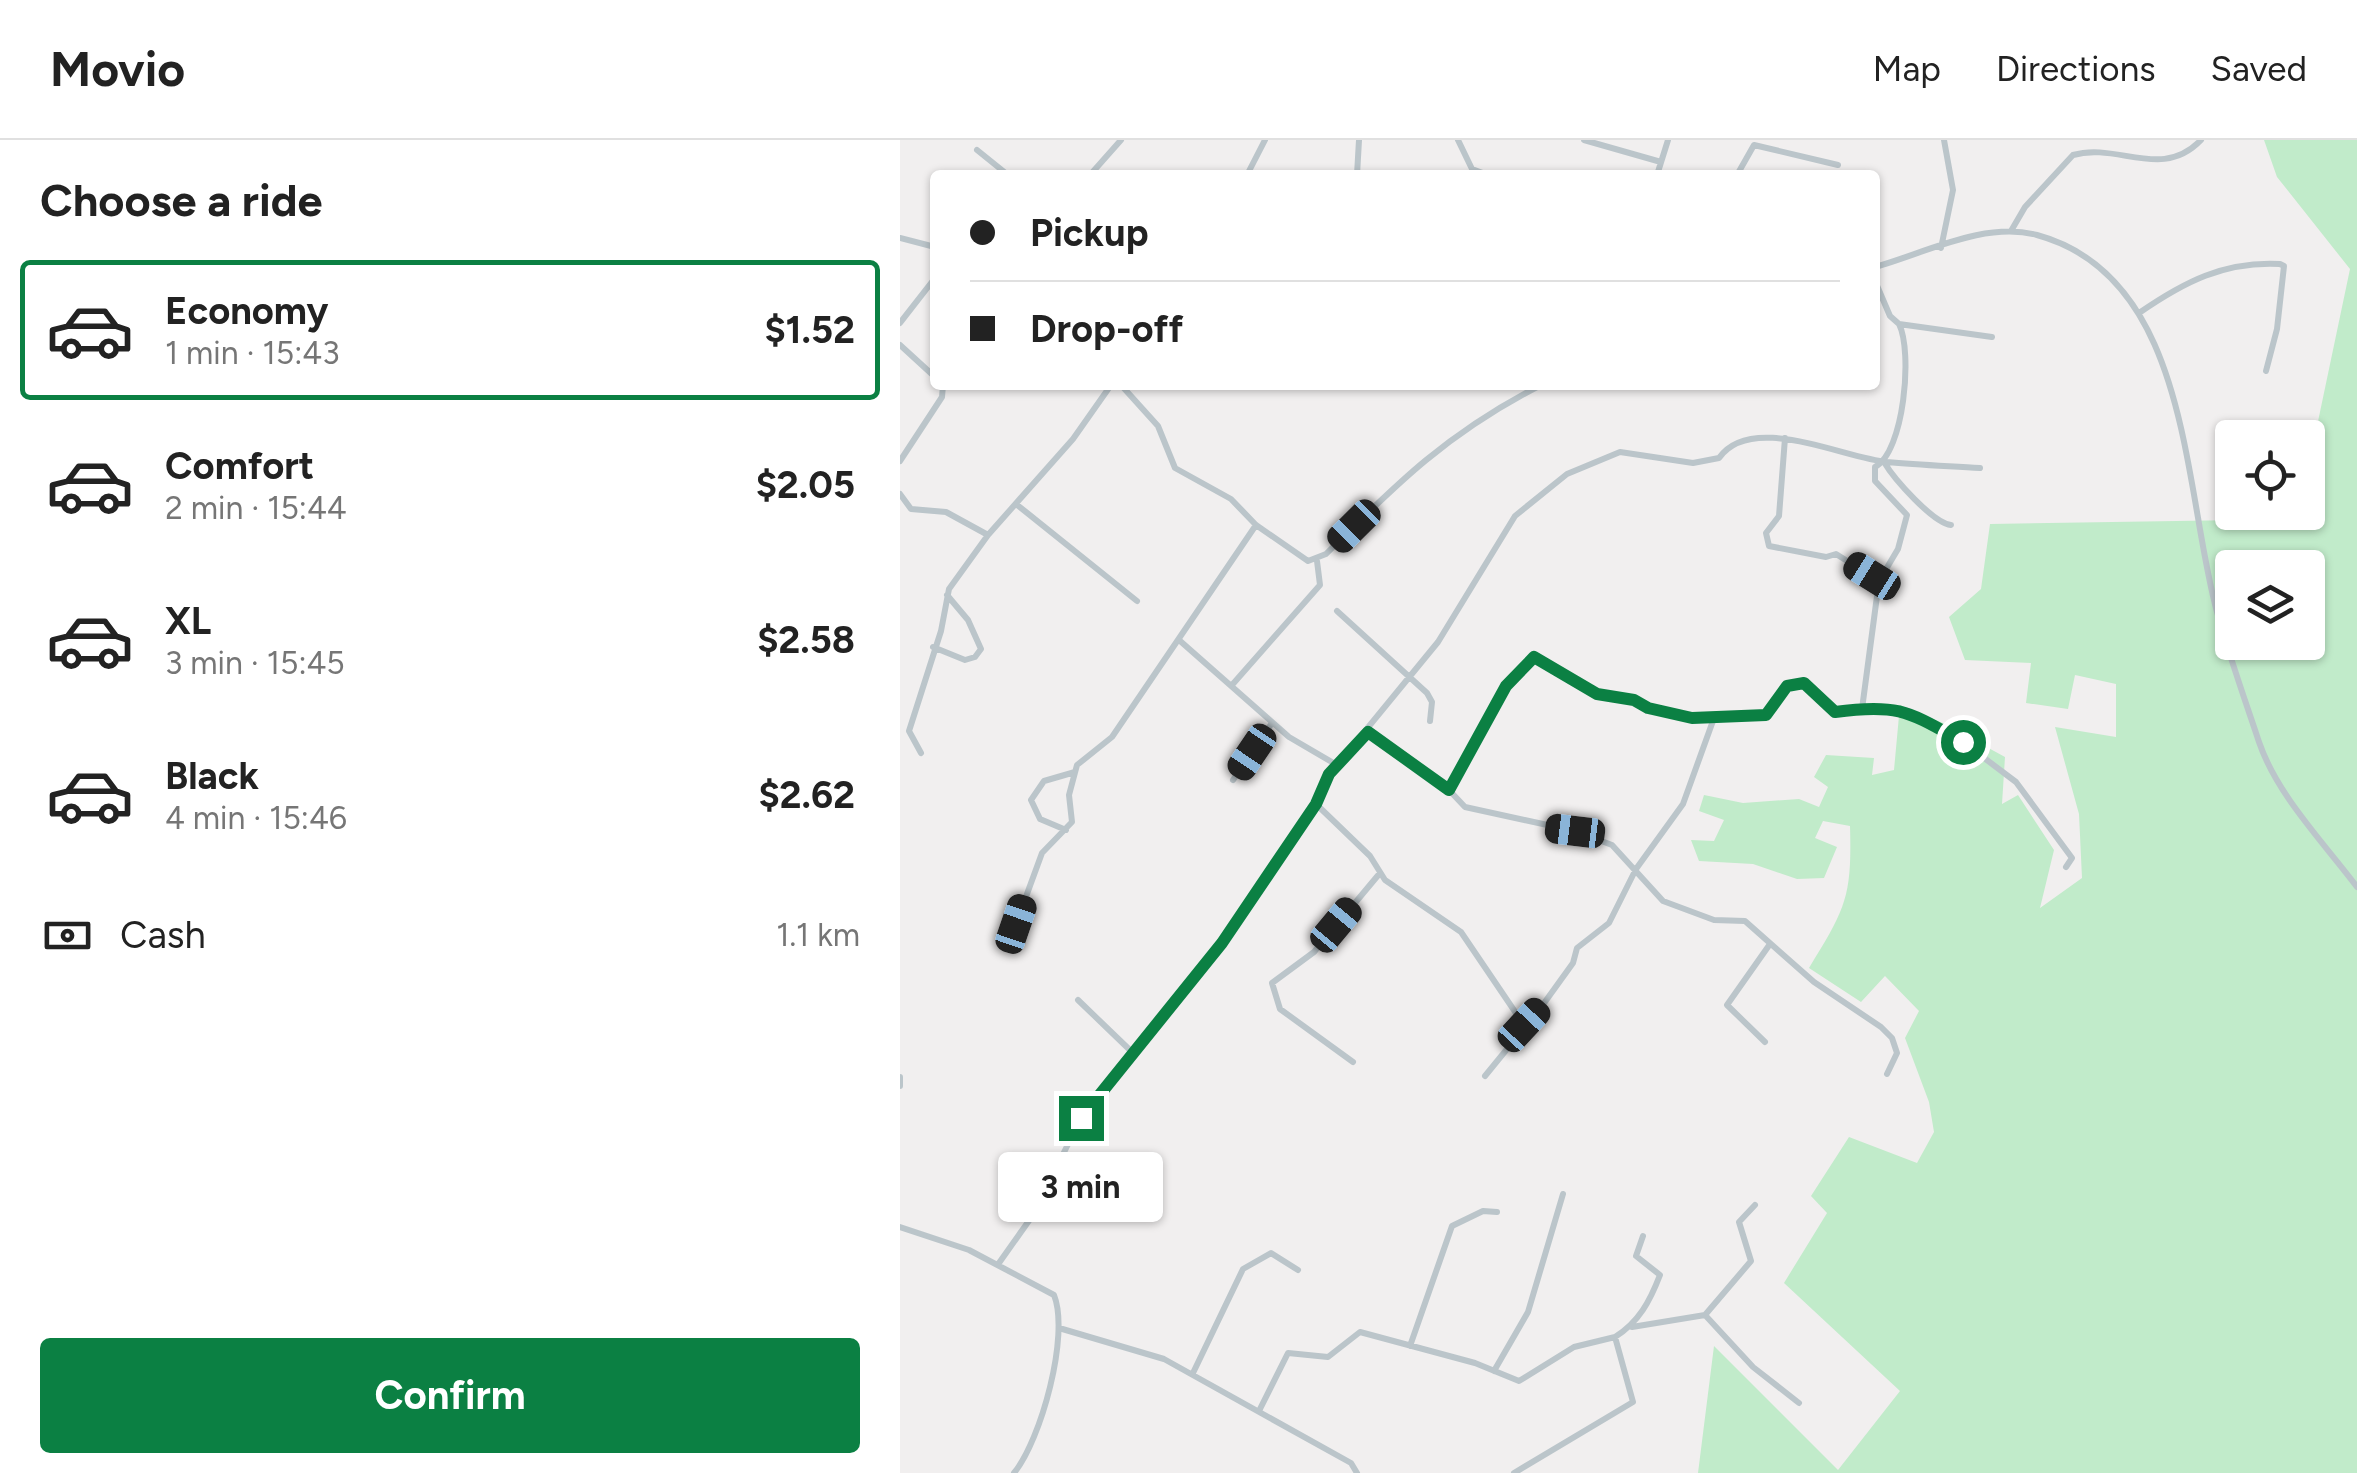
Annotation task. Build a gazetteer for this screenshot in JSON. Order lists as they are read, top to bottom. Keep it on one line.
{"page":{"header":"Movio","nav":["Map","Directions","Saved"],"heading":"Choose a ride","banner":["Pickup","Drop-off"],"list":[{"name":"Economy","note":"1 min · 15:43","value":"$1.52"},{"name":"Comfort","note":"2 min · 15:44","value":"$2.05"},{"name":"XL","note":"3 min · 15:45","value":"$2.58"},{"name":"Black","note":"4 min · 15:46","value":"$2.62"}],"pay":["Cash","1.1 km"],"bubble":"3 min","buttons":"Confirm"}}
